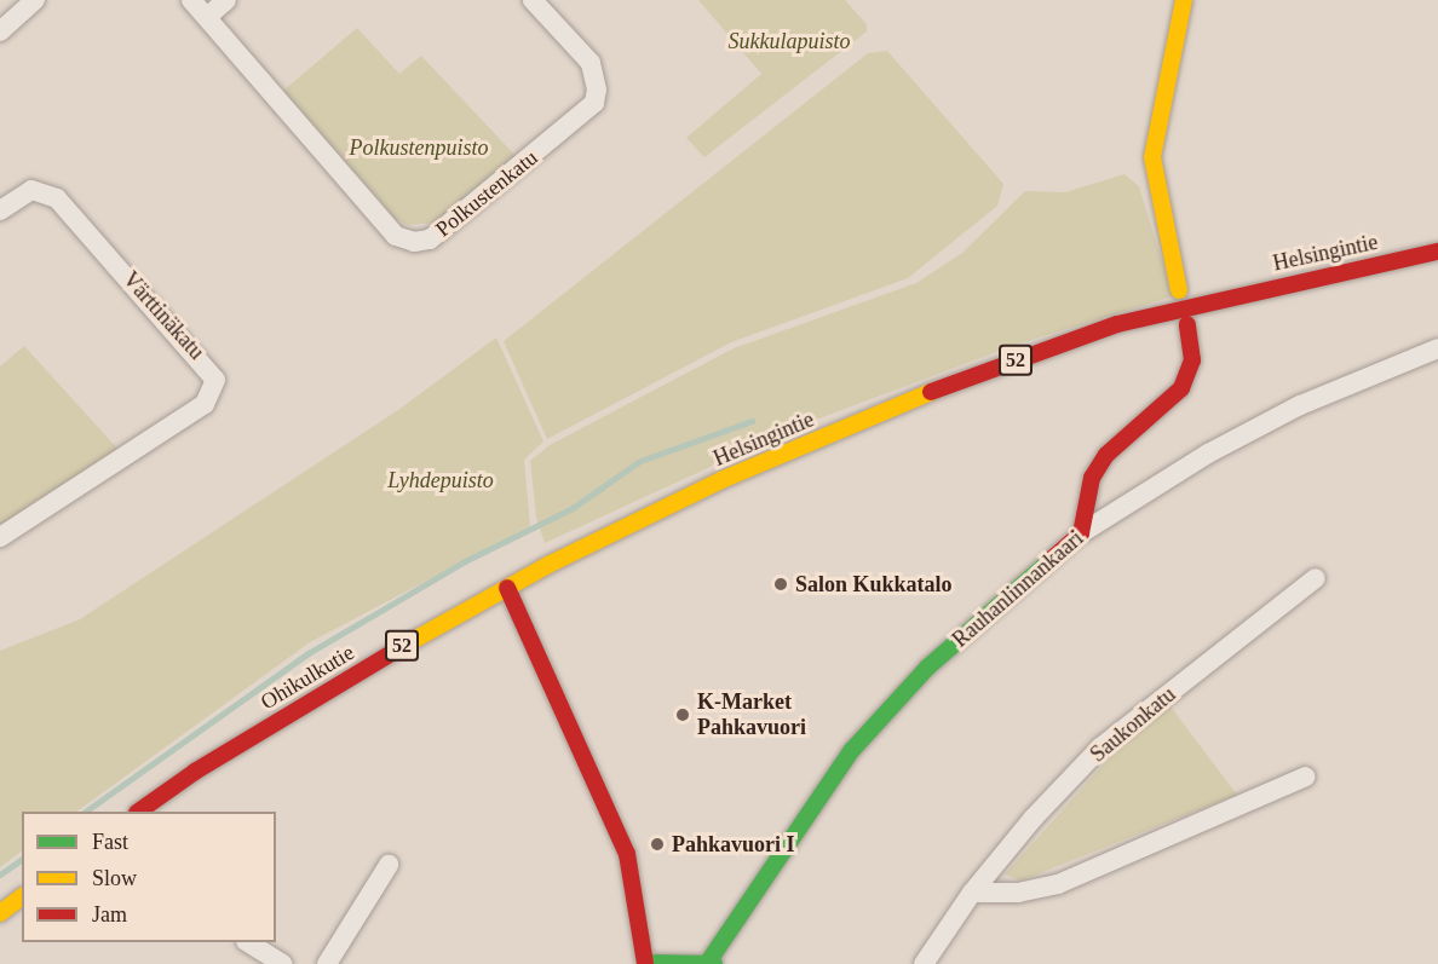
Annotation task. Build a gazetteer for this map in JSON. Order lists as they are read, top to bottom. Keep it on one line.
{"streets":{"main road":["Helsingintie","52","Rauhanlinnankaari","Ohikulkutie"],"street":["Polkustenkatu","Värttinäkatu","Saukonkatu"]},"crossings":[["Helsingintie","Ohikulkutie"]],"parks":["Sukkulapuisto","Polkustenpuisto","Lyhdepuisto"],"places":["Salon Kukkatalo","K-Market Pahkavuori","Pahkavuori I"],"legend":["Fast","Slow","Jam"]}
